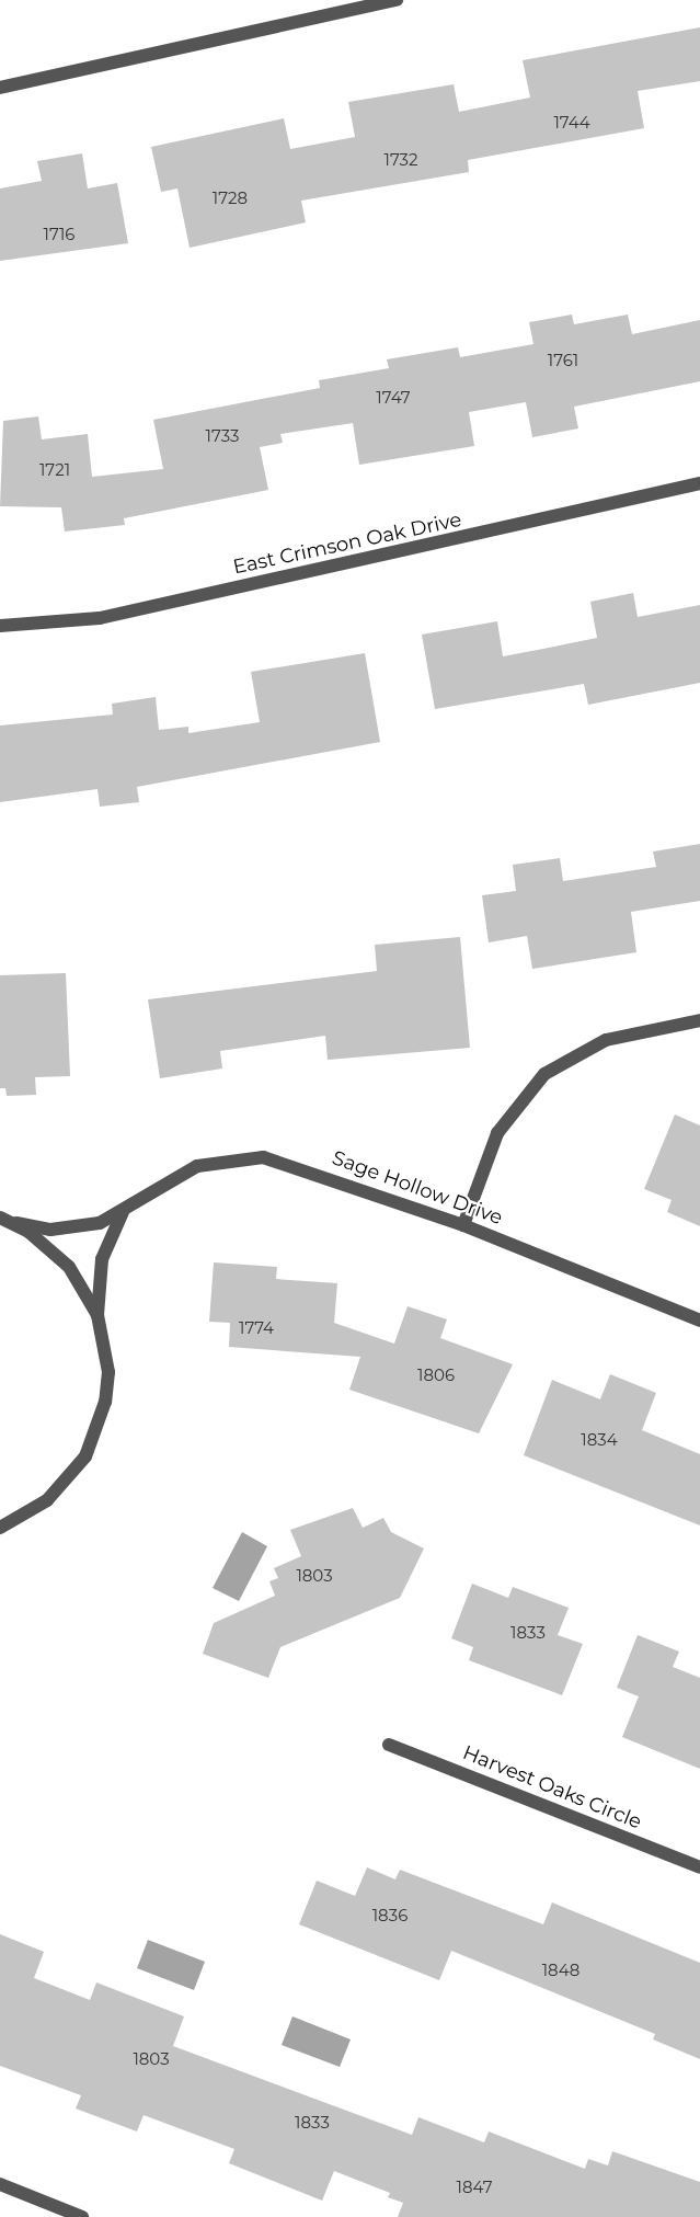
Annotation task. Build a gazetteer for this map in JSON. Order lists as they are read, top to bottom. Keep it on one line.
{"streets":{"street":["East Crimson Oak Drive","Sage Hollow Drive","Harvest Oaks Circle"]},"house_numbers":["1744","1732","1728","1716","1761","1747","1733","1721","1774","1806","1834","1803","1833","1836","1848","1803","1833","1847"]}
